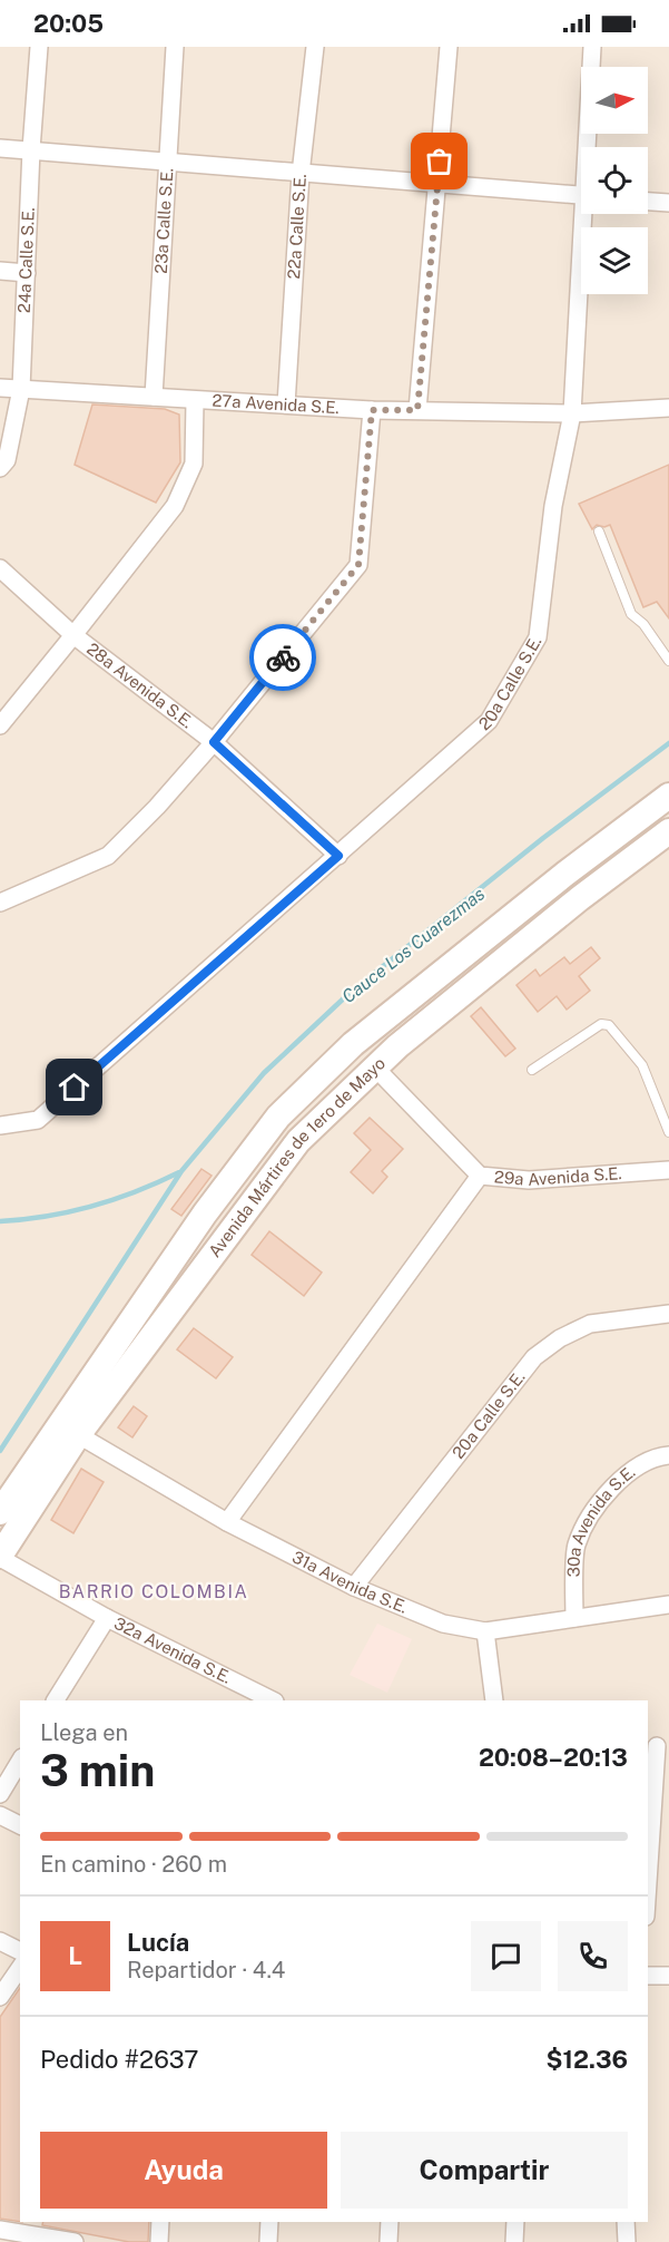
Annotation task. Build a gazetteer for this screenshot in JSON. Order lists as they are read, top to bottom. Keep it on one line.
{"streets":{"main road":["Avenida Mártires de 1ero de Mayo"],"street":["23a Calle S.E.","22a Calle S.E.","24a Calle S.E.","27a Avenida S.E.","20a Calle S.E.","28a Avenida S.E.","29a Avenida S.E.","30a Avenida S.E.","31a Avenida S.E.","32a Avenida S.E."]},"crossings":[["23a Calle S.E.","27a Avenida S.E."],["22a Calle S.E.","27a Avenida S.E."],["24a Calle S.E.","27a Avenida S.E."],["27a Avenida S.E.","20a Calle S.E."],["20a Calle S.E.","28a Avenida S.E."],["20a Calle S.E.","31a Avenida S.E."],["Avenida Mártires de 1ero de Mayo","29a Avenida S.E."],["Avenida Mártires de 1ero de Mayo","31a Avenida S.E."],["Avenida Mártires de 1ero de Mayo","32a Avenida S.E."],["30a Avenida S.E.","31a Avenida S.E."]],"districts":["BARRIO COLOMBIA"],"water":["Cauce Los Cuarezmas"],"north":"right","page":{"status":"20:05","heading":["3 min","Llega en","20:08–20:13"],"panel":["Lucía","Repartidor · 4.4","Pedido #2637","$12.36"],"bar":"En camino · 260 m","round":"L","buttons":["Ayuda","Compartir"]}}
